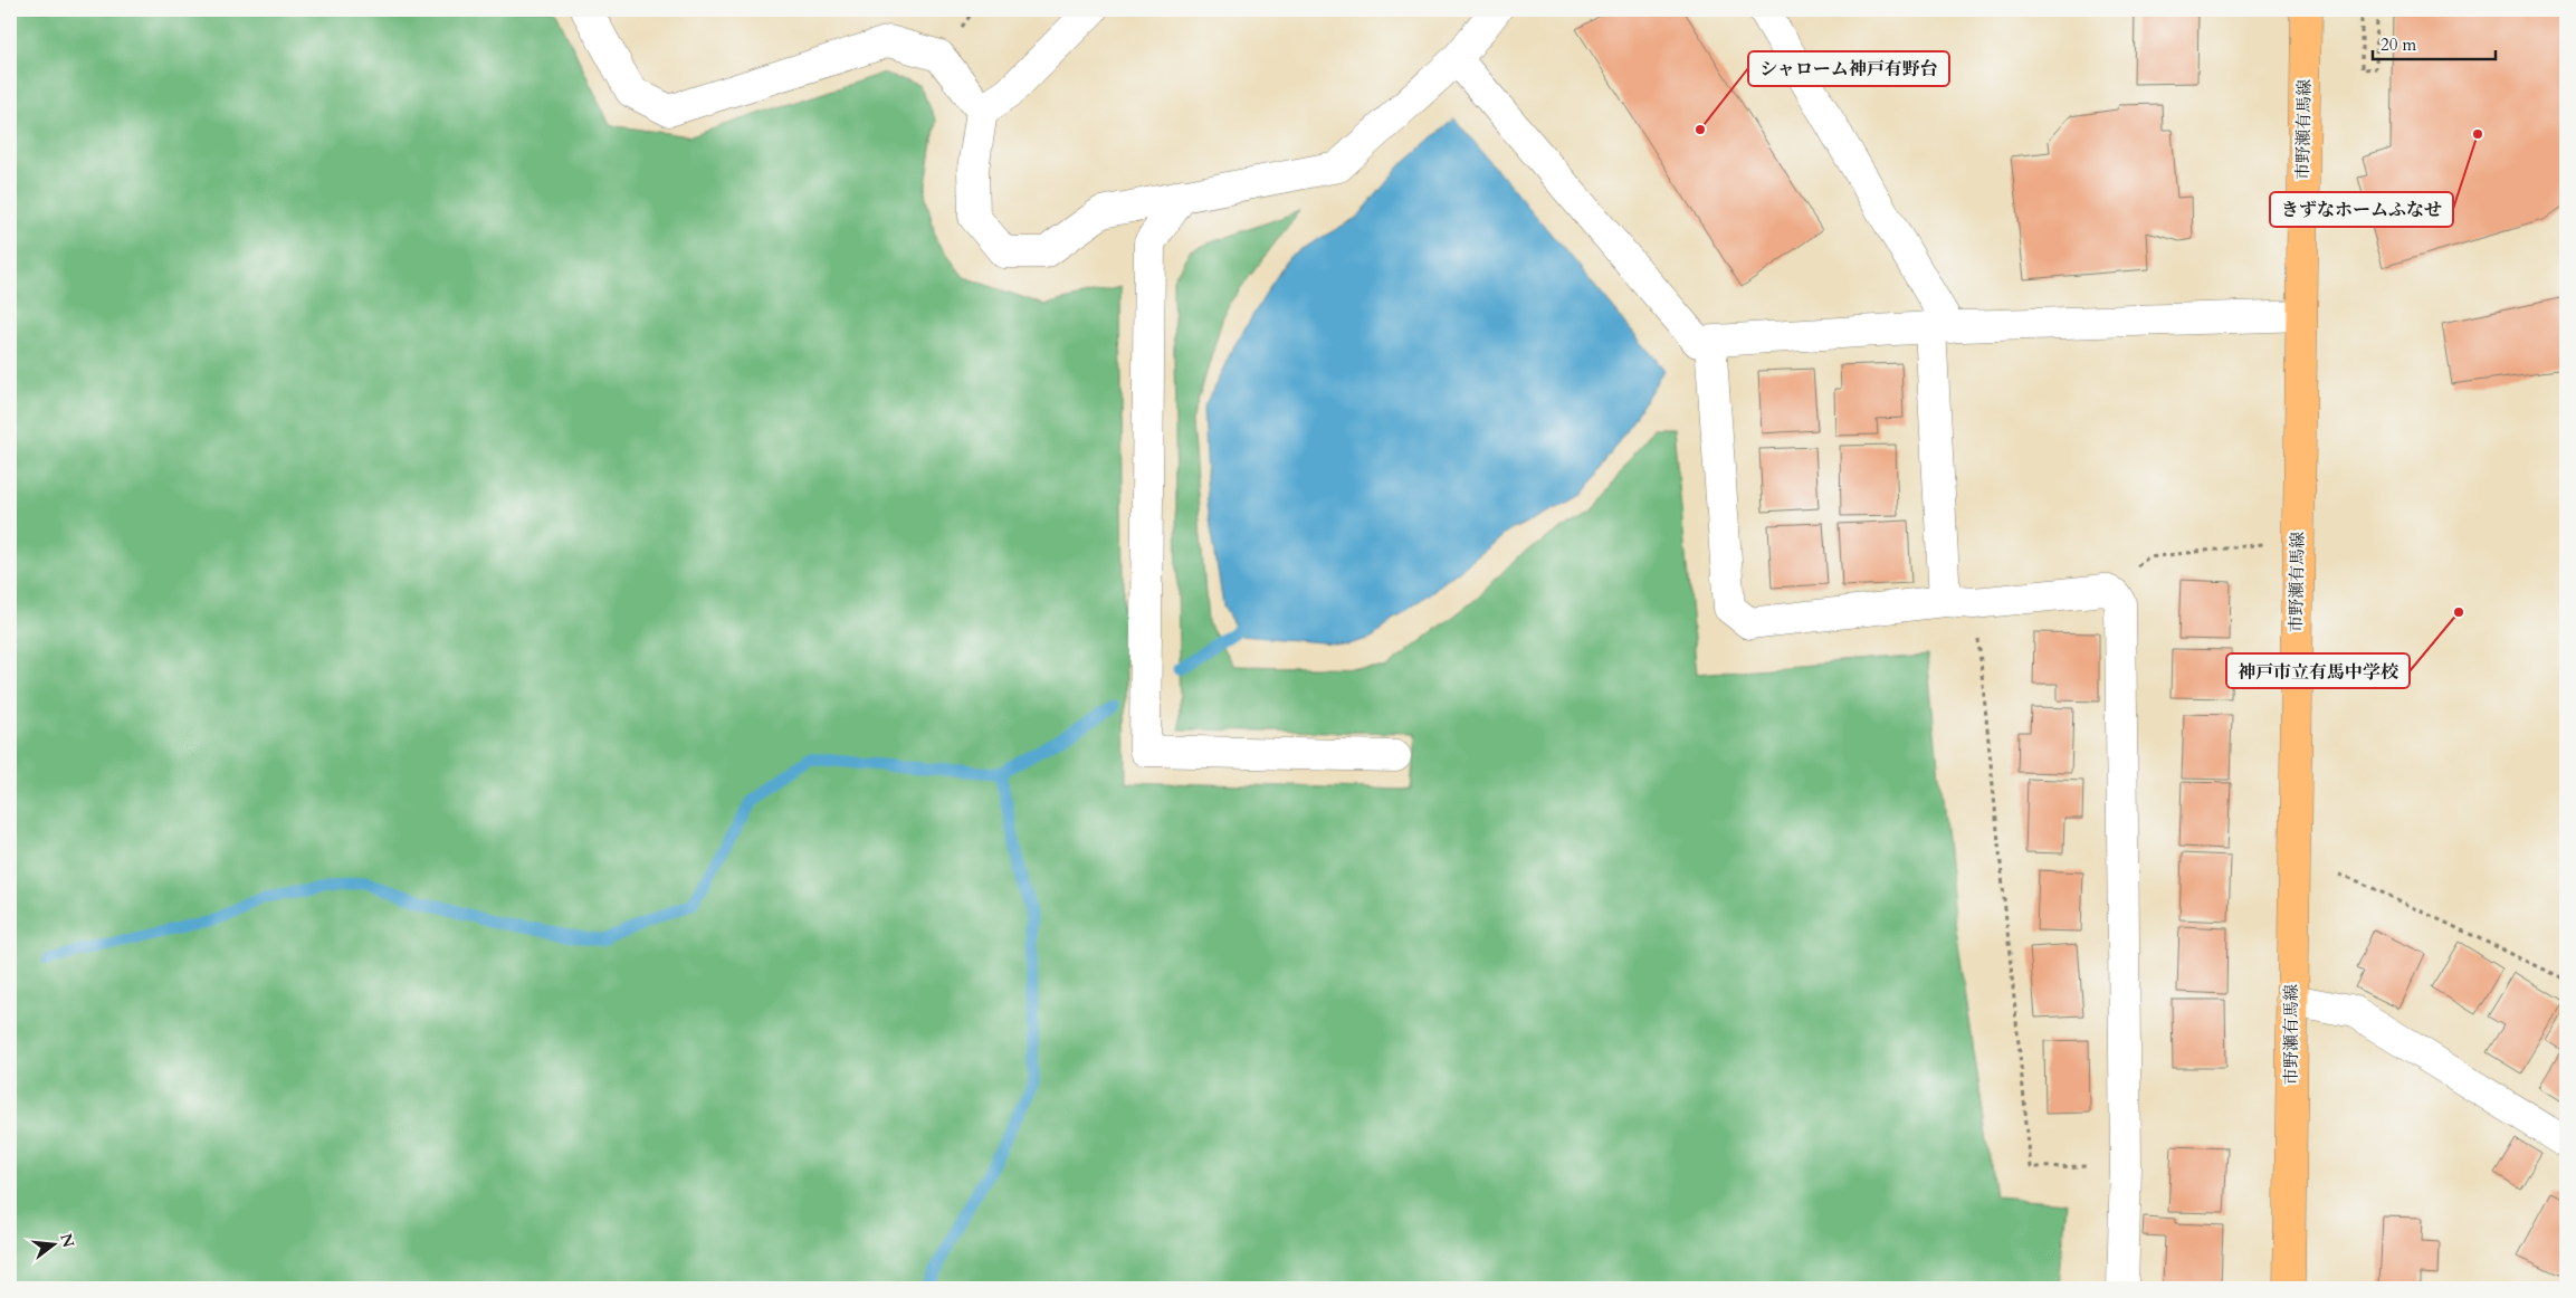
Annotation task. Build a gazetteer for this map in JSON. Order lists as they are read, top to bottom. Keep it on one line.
{"streets":{"main road":["市野瀬有馬線"]},"places":["シャローム神戸有野台","きずなホームふなせ","神戸市立有馬中学校"],"scale_bar":"20 m","north":"right"}
